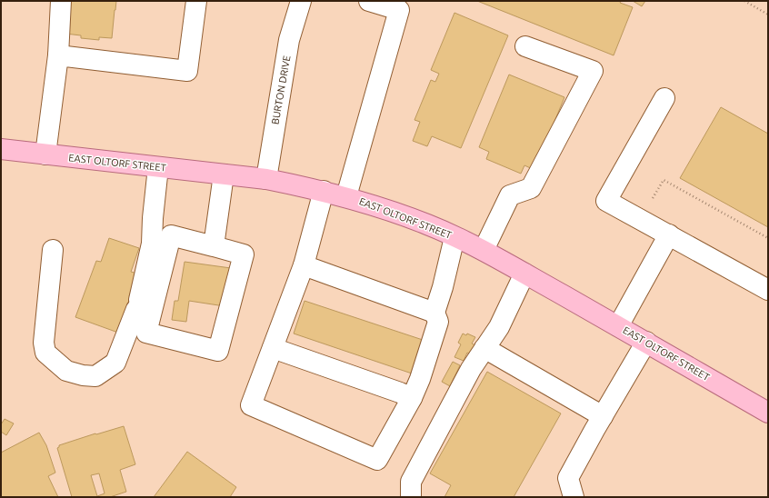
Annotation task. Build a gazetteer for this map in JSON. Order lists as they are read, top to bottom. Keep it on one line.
{"streets":{"main road":["EAST OLTORF STREET"],"street":["BURTON DRIVE"]},"crossings":[["BURTON DRIVE","EAST OLTORF STREET"]]}
